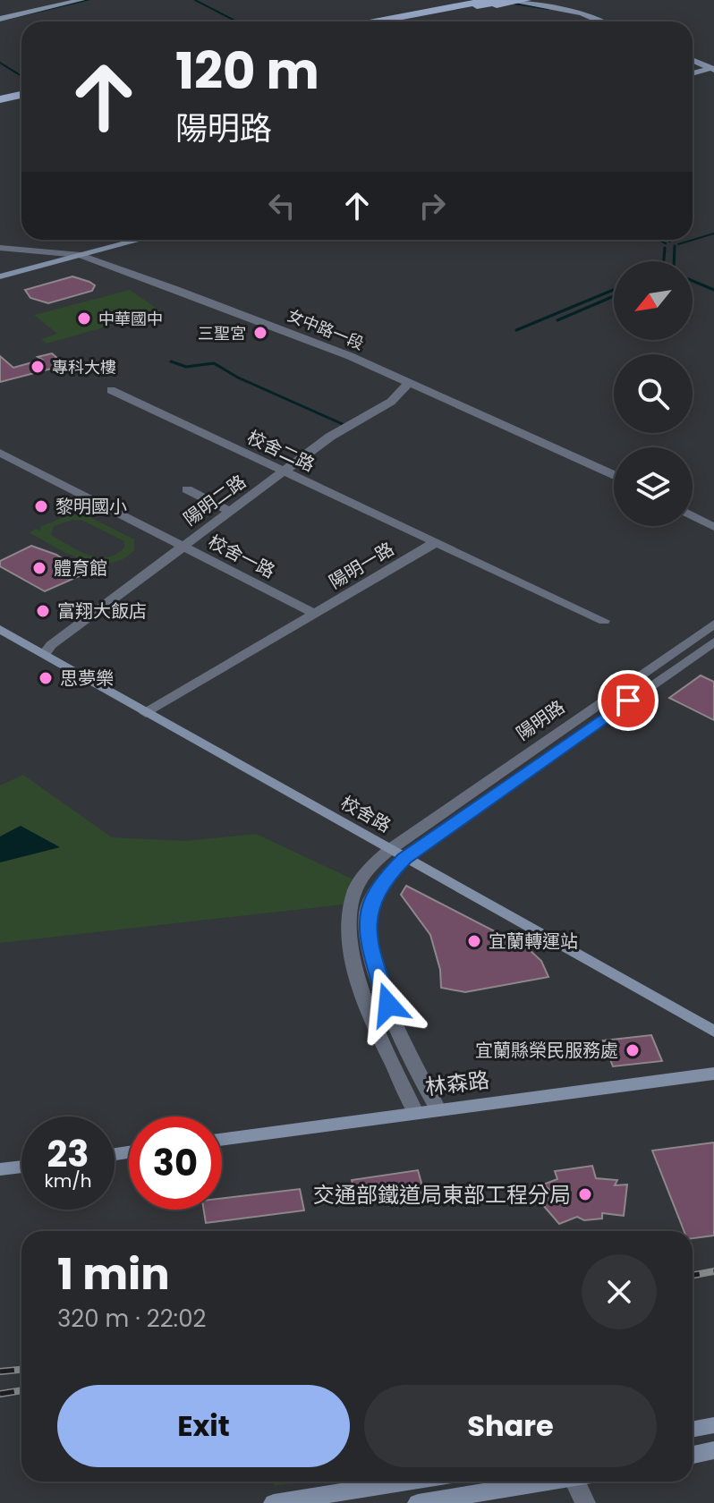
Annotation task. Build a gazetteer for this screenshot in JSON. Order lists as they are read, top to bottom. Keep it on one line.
{"streets":{"street":["女中路一段","校舍二路","陽明二路","校舍一路","陽明一路","陽明路","校舍路","林森路"]},"crossings":[["女中路一段","陽明二路"],["校舍二路","陽明二路"],["校舍二路","陽明一路"],["陽明二路","校舍一路"],["陽明二路","校舍路"],["校舍一路","陽明一路"],["陽明一路","校舍路"],["陽明路","校舍路"]],"places":["中華國中","三聖宮","專科大樓","黎明國小","體育館","富翔大飯店","思夢樂","宜蘭轉運站","宜蘭縣榮民服務處","交通部鐵道局東部工程分局"],"north":"bottom left","page":{"turn":["120 m","陽明路"],"speed":"23 km/h","limit":"30","heading":["1 min","320 m · 22:02"],"buttons":["Exit","Share"]}}
